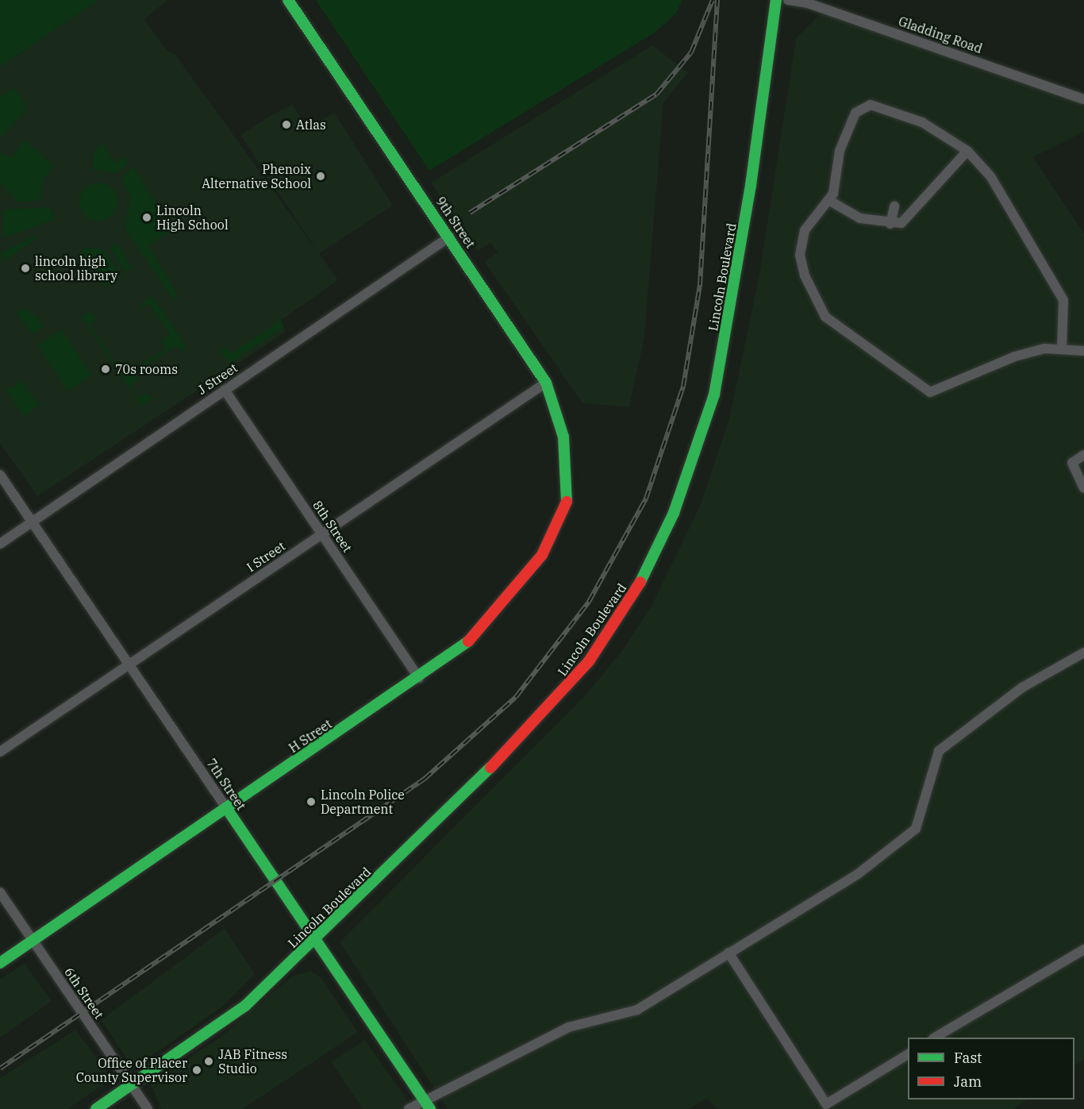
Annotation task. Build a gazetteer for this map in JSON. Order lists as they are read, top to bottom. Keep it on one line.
{"streets":{"street":["Gladding Road","9th Street","Lincoln Boulevard","J Street","8th Street","I Street","H Street","7th Street","6th Street"]},"crossings":[["9th Street","J Street"],["9th Street","I Street"],["9th Street","H Street"],["Lincoln Boulevard","7th Street"],["Lincoln Boulevard","6th Street"],["J Street","8th Street"],["J Street","7th Street"],["8th Street","I Street"],["8th Street","H Street"],["I Street","7th Street"],["H Street","7th Street"],["H Street","6th Street"]],"places":["Atlas","Phenoix Alternative School","Lincoln High School","lincoln high school library","70s rooms","Lincoln Police Department","JAB Fitness Studio","Office of Placer County Supervisor"],"legend":["Fast","Jam"]}
